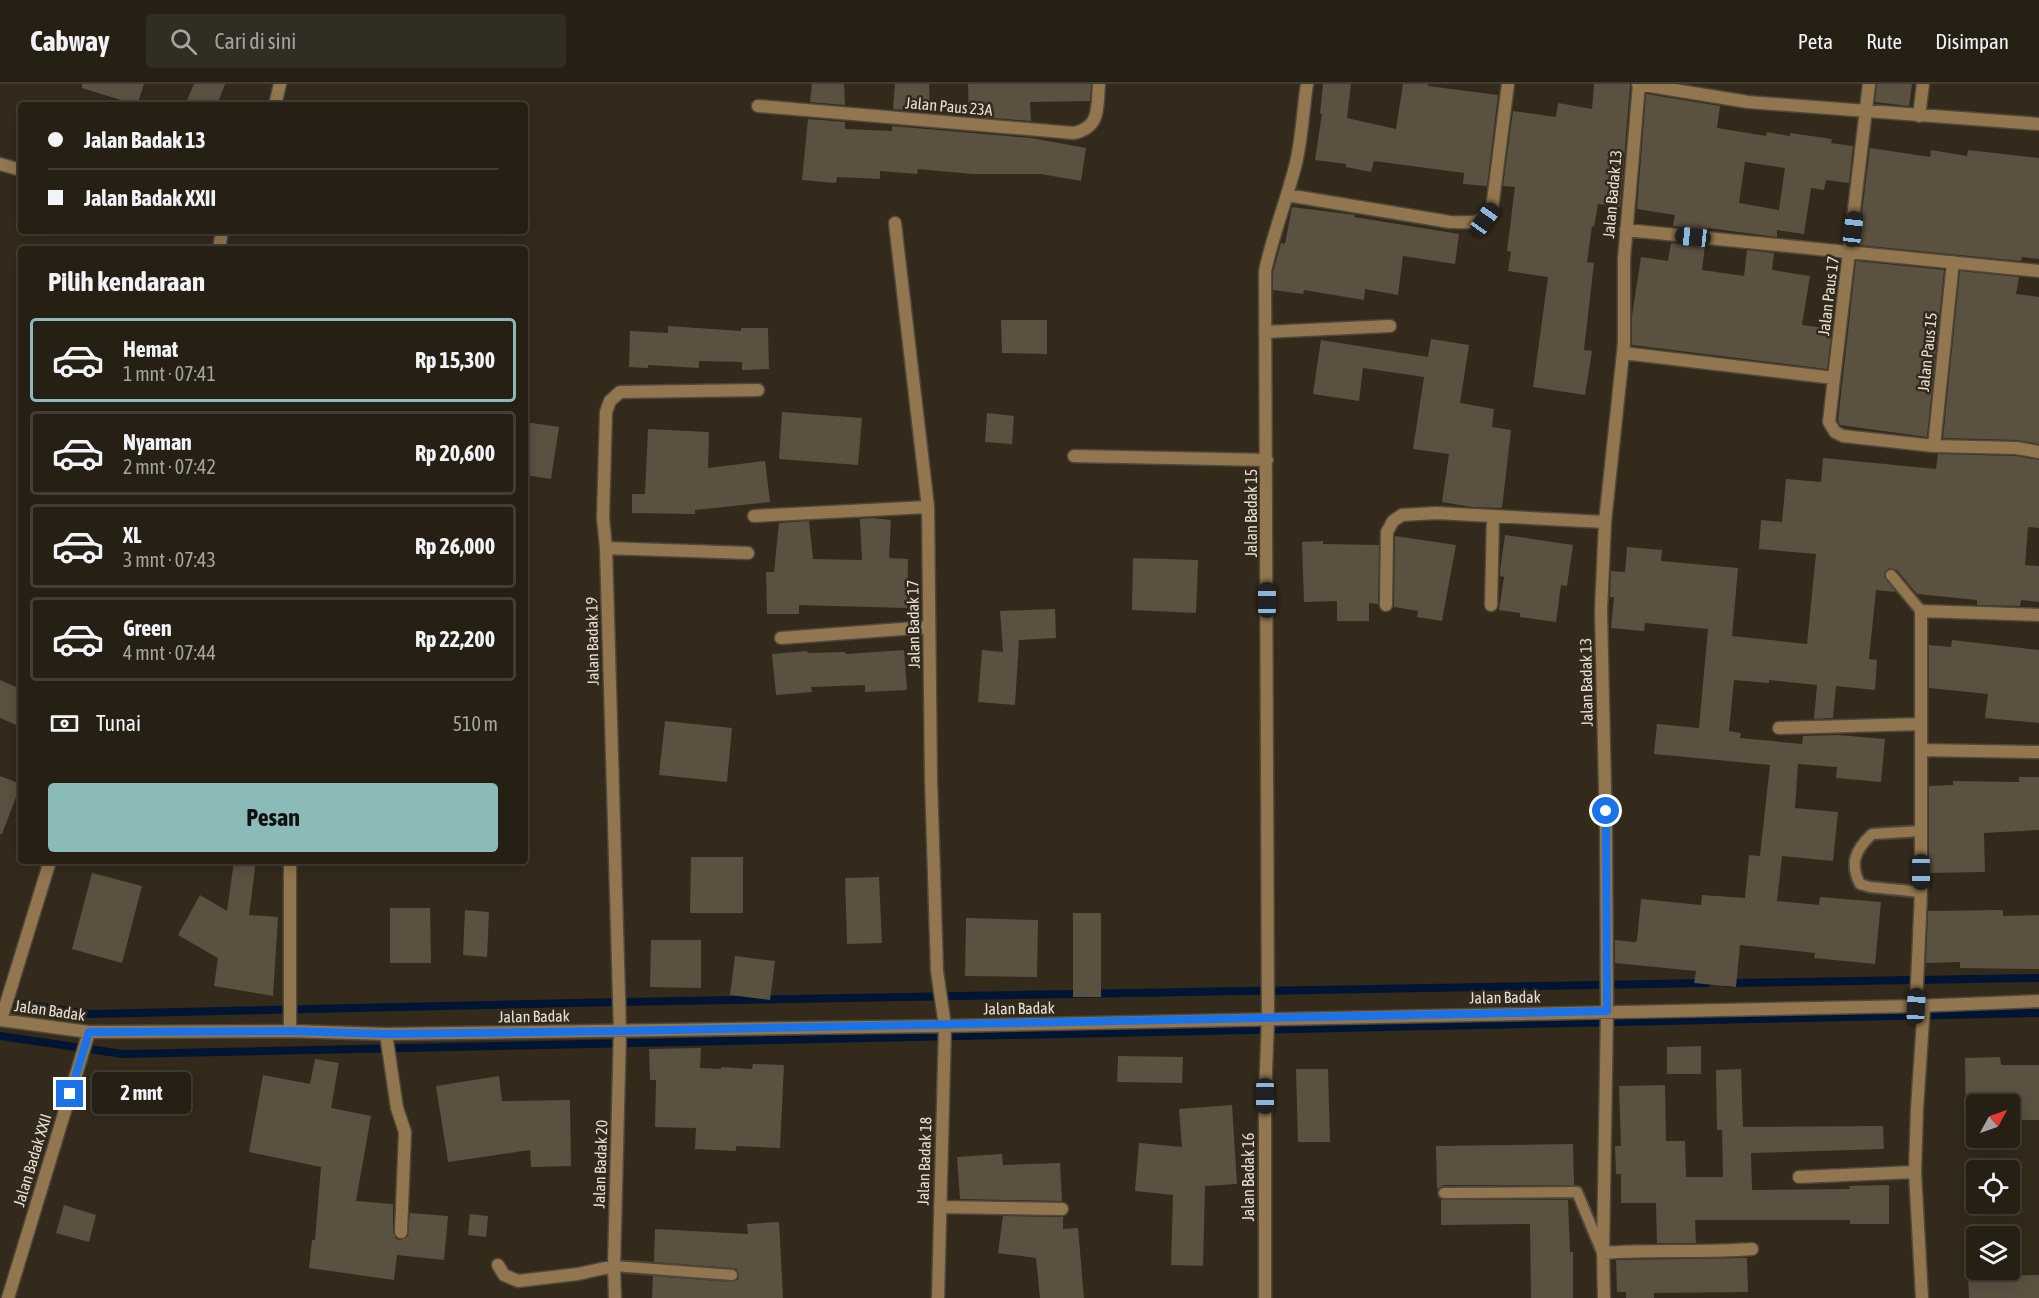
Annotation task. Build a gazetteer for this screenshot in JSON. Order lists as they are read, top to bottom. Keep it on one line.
{"streets":{"street":["Jalan Paus 23A","Jalan Badak 13","Jalan Paus 17","Jalan Paus 15","Jalan Badak 15","Jalan Badak 17","Jalan Badak 19","Jalan Badak","Jalan Badak XXII","Jalan Badak 18","Jalan Badak 20","Jalan Badak 16"]},"crossings":[["Jalan Badak 13","Jalan Badak"],["Jalan Paus 17","Jalan Paus 15"],["Jalan Badak 15","Jalan Badak"],["Jalan Badak 15","Jalan Badak 16"],["Jalan Badak 17","Jalan Badak"],["Jalan Badak 17","Jalan Badak 18"],["Jalan Badak 19","Jalan Badak"],["Jalan Badak 19","Jalan Badak 20"],["Jalan Badak","Jalan Badak XXII"],["Jalan Badak","Jalan Badak 18"],["Jalan Badak","Jalan Badak 20"],["Jalan Badak","Jalan Badak 16"]],"north":"top right","page":{"header":"Cabway","search":"Cari di sini","nav":["Peta","Rute","Disimpan"],"banner":["Jalan Badak 13","Jalan Badak XXII"],"heading":"Pilih kendaraan","list":[{"name":"Hemat","note":"1 mnt · 07:41","value":"Rp 15,300"},{"name":"Nyaman","note":"2 mnt · 07:42","value":"Rp 20,600"},{"name":"XL","note":"3 mnt · 07:43","value":"Rp 26,000"},{"name":"Green","note":"4 mnt · 07:44","value":"Rp 22,200"}],"pay":["Tunai","510 m"],"buttons":"Pesan","bubble":"2 mnt"}}
